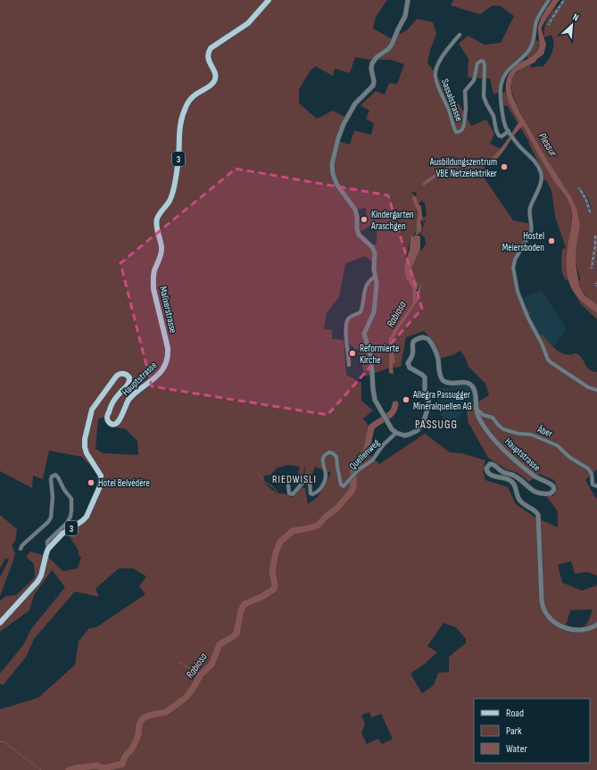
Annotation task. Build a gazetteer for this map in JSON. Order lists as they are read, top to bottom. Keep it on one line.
{"streets":{"main road":["3","Malixerstrasse","Hauptstrasse"],"street":["Sassalstrasse","Äber","Quellenweg"]},"crossings":[["Malixerstrasse","Hauptstrasse"],["Hauptstrasse","Äber"],["Hauptstrasse","Quellenweg"]],"districts":["PASSUGG","RIEDWISLI"],"water":["Plessur","Rabiosa"],"places":["Ausbildungszentrum VBE Netzelektriker","Kindergarten Araschgen","Hostel Meiersboden","Reformierte Kirche","Allegra Passugger Mineralquellen AG","Hotel Belvédère"],"legend":["Road","Park","Water"],"north":"top right"}
